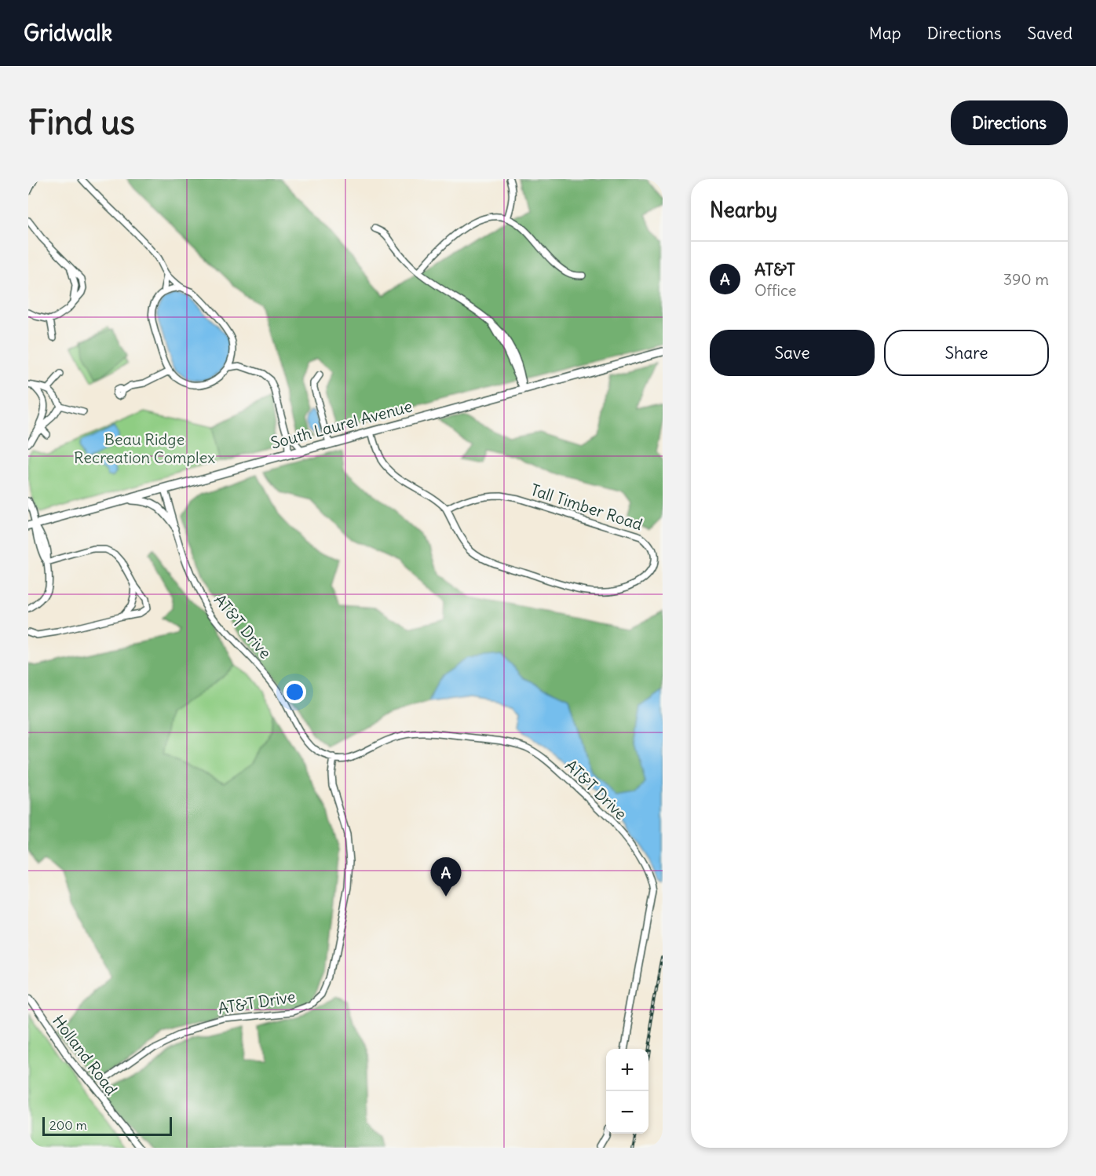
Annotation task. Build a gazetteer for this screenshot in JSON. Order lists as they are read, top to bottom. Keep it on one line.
{"streets":{"main road":["South Laurel Avenue"],"street":["Tall Timber Road","AT&T Drive","Holland Road"]},"crossings":[["South Laurel Avenue","Tall Timber Road"],["South Laurel Avenue","AT&T Drive"]],"parks":["Beau Ridge Recreation Complex"],"scale_bar":"200 m","page":{"header":"Gridwalk","nav":["Map","Directions","Saved"],"buttons":["Directions",["Save","Share"]],"title":"Find us","heading":"Nearby","list":[{"mark":"A","name":"AT&T","note":"Office","value":"390 m"}],"pins":"A","map_buttons":["+","−"],"scale":"200 m"}}
